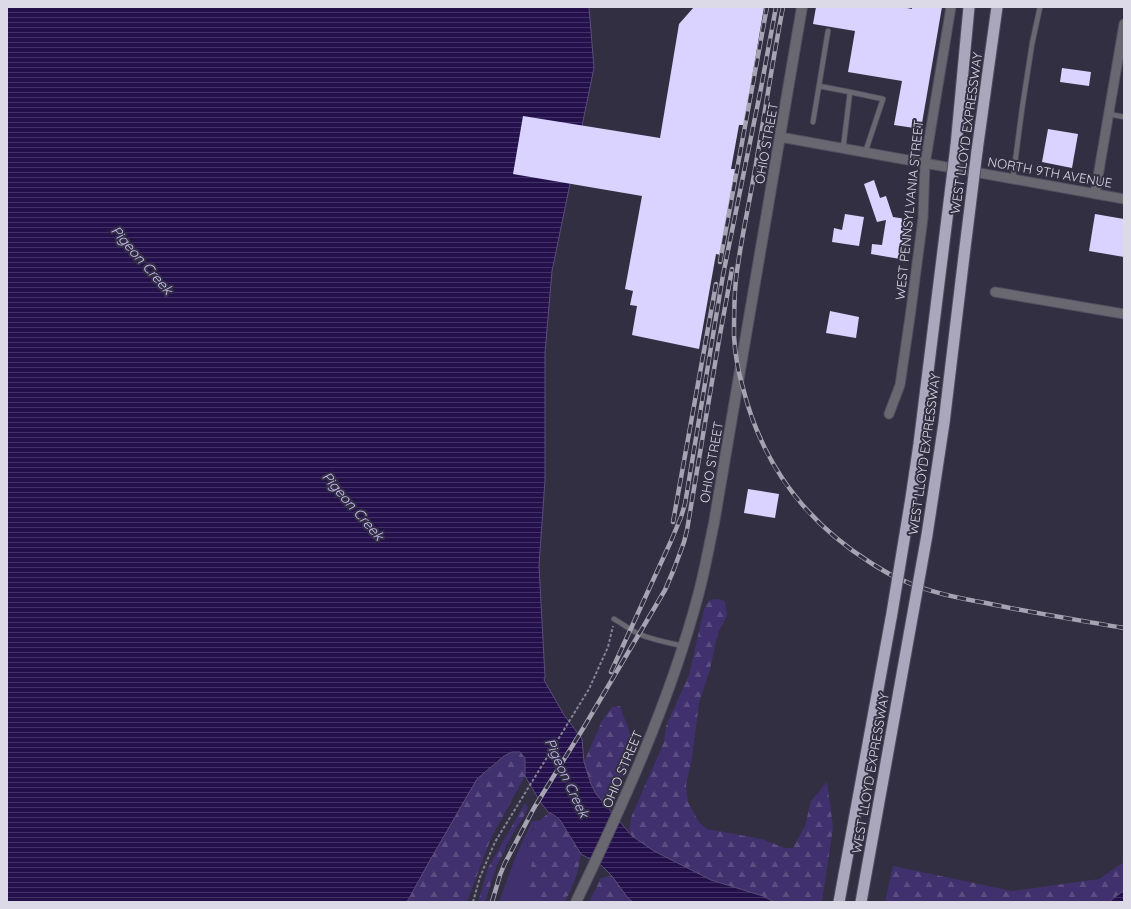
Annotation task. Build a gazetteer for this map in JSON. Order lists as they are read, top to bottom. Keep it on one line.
{"streets":{"highway":["WEST LLOYD EXPRESSWAY"],"street":["OHIO STREET","NORTH 9TH AVENUE","WEST PENNSYLVANIA STREET"]},"crossings":[["OHIO STREET","NORTH 9TH AVENUE"],["NORTH 9TH AVENUE","WEST PENNSYLVANIA STREET"]],"water":["Pigeon Creek"]}
